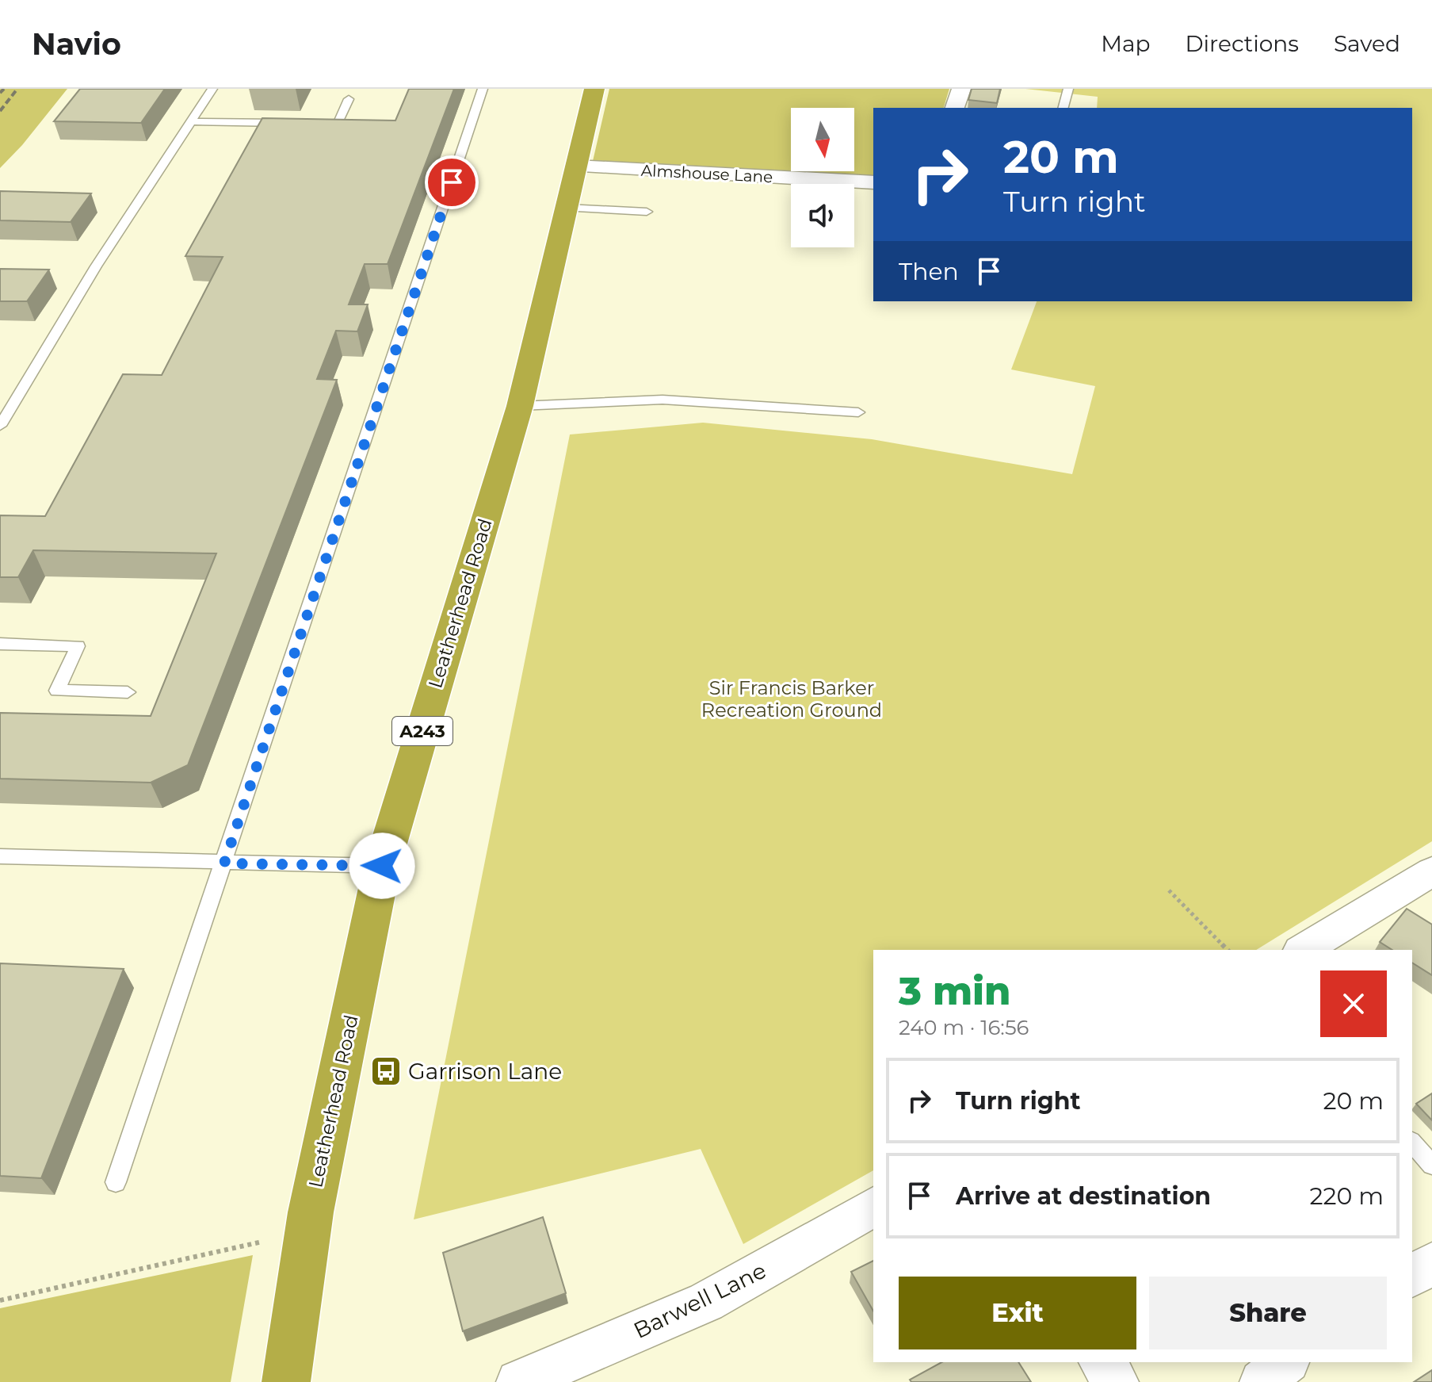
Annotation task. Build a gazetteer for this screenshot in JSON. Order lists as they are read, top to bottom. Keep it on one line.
{"streets":{"highway":["Leatherhead Road","A243"],"street":["Almshouse Lane","Barwell Lane"]},"crossings":[["Almshouse Lane","Leatherhead Road"]],"parks":["Sir Francis Barker Recreation Ground"],"places":{"bus stop":["Garrison Lane"]},"north":"bottom","page":{"header":"Navio","nav":["Map","Directions","Saved"],"turn":["20 m","Turn right"],"then":"Then","heading":["3 min","240 m · 16:56"],"list":[{"name":"Turn right","value":"20 m"},{"name":"Arrive at destination","value":"220 m"}],"buttons":["Exit","Share"]}}
